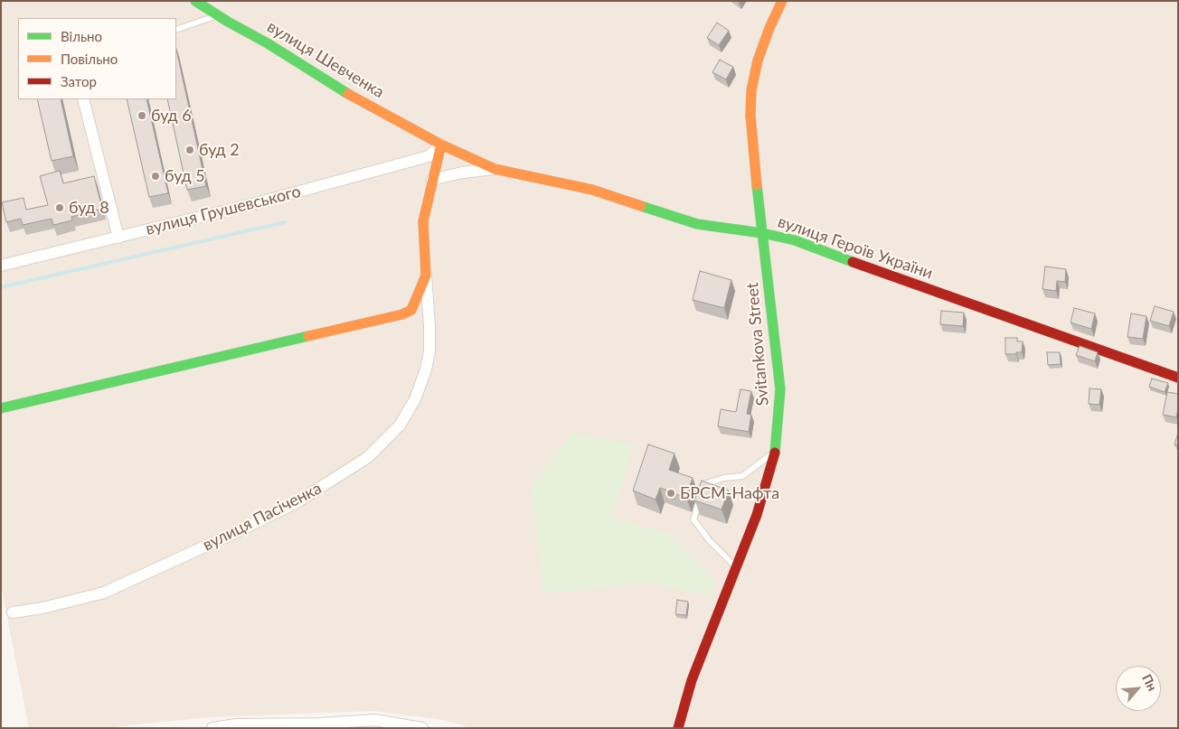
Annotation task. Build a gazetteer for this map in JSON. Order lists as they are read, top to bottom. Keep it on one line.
{"streets":{"street":["вулиця Шевченка","вулиця Грушевського","вулиця Героїв України","Svitankova Street","вулиця Пасіченка"]},"crossings":[["вулиця Шевченка","вулиця Грушевського"],["вулиця Шевченка","вулиця Героїв України"],["вулиця Шевченка","вулиця Пасіченка"],["вулиця Грушевського","вулиця Героїв України"],["вулиця Грушевського","вулиця Пасіченка"],["вулиця Героїв України","Svitankova Street"],["вулиця Героїв України","вулиця Пасіченка"]],"places":["буд 6","буд 2","буд 5","буд 8","БРСМ-Нафта"],"legend":["Вільно","Повільно","Затор"],"north":"top right"}
